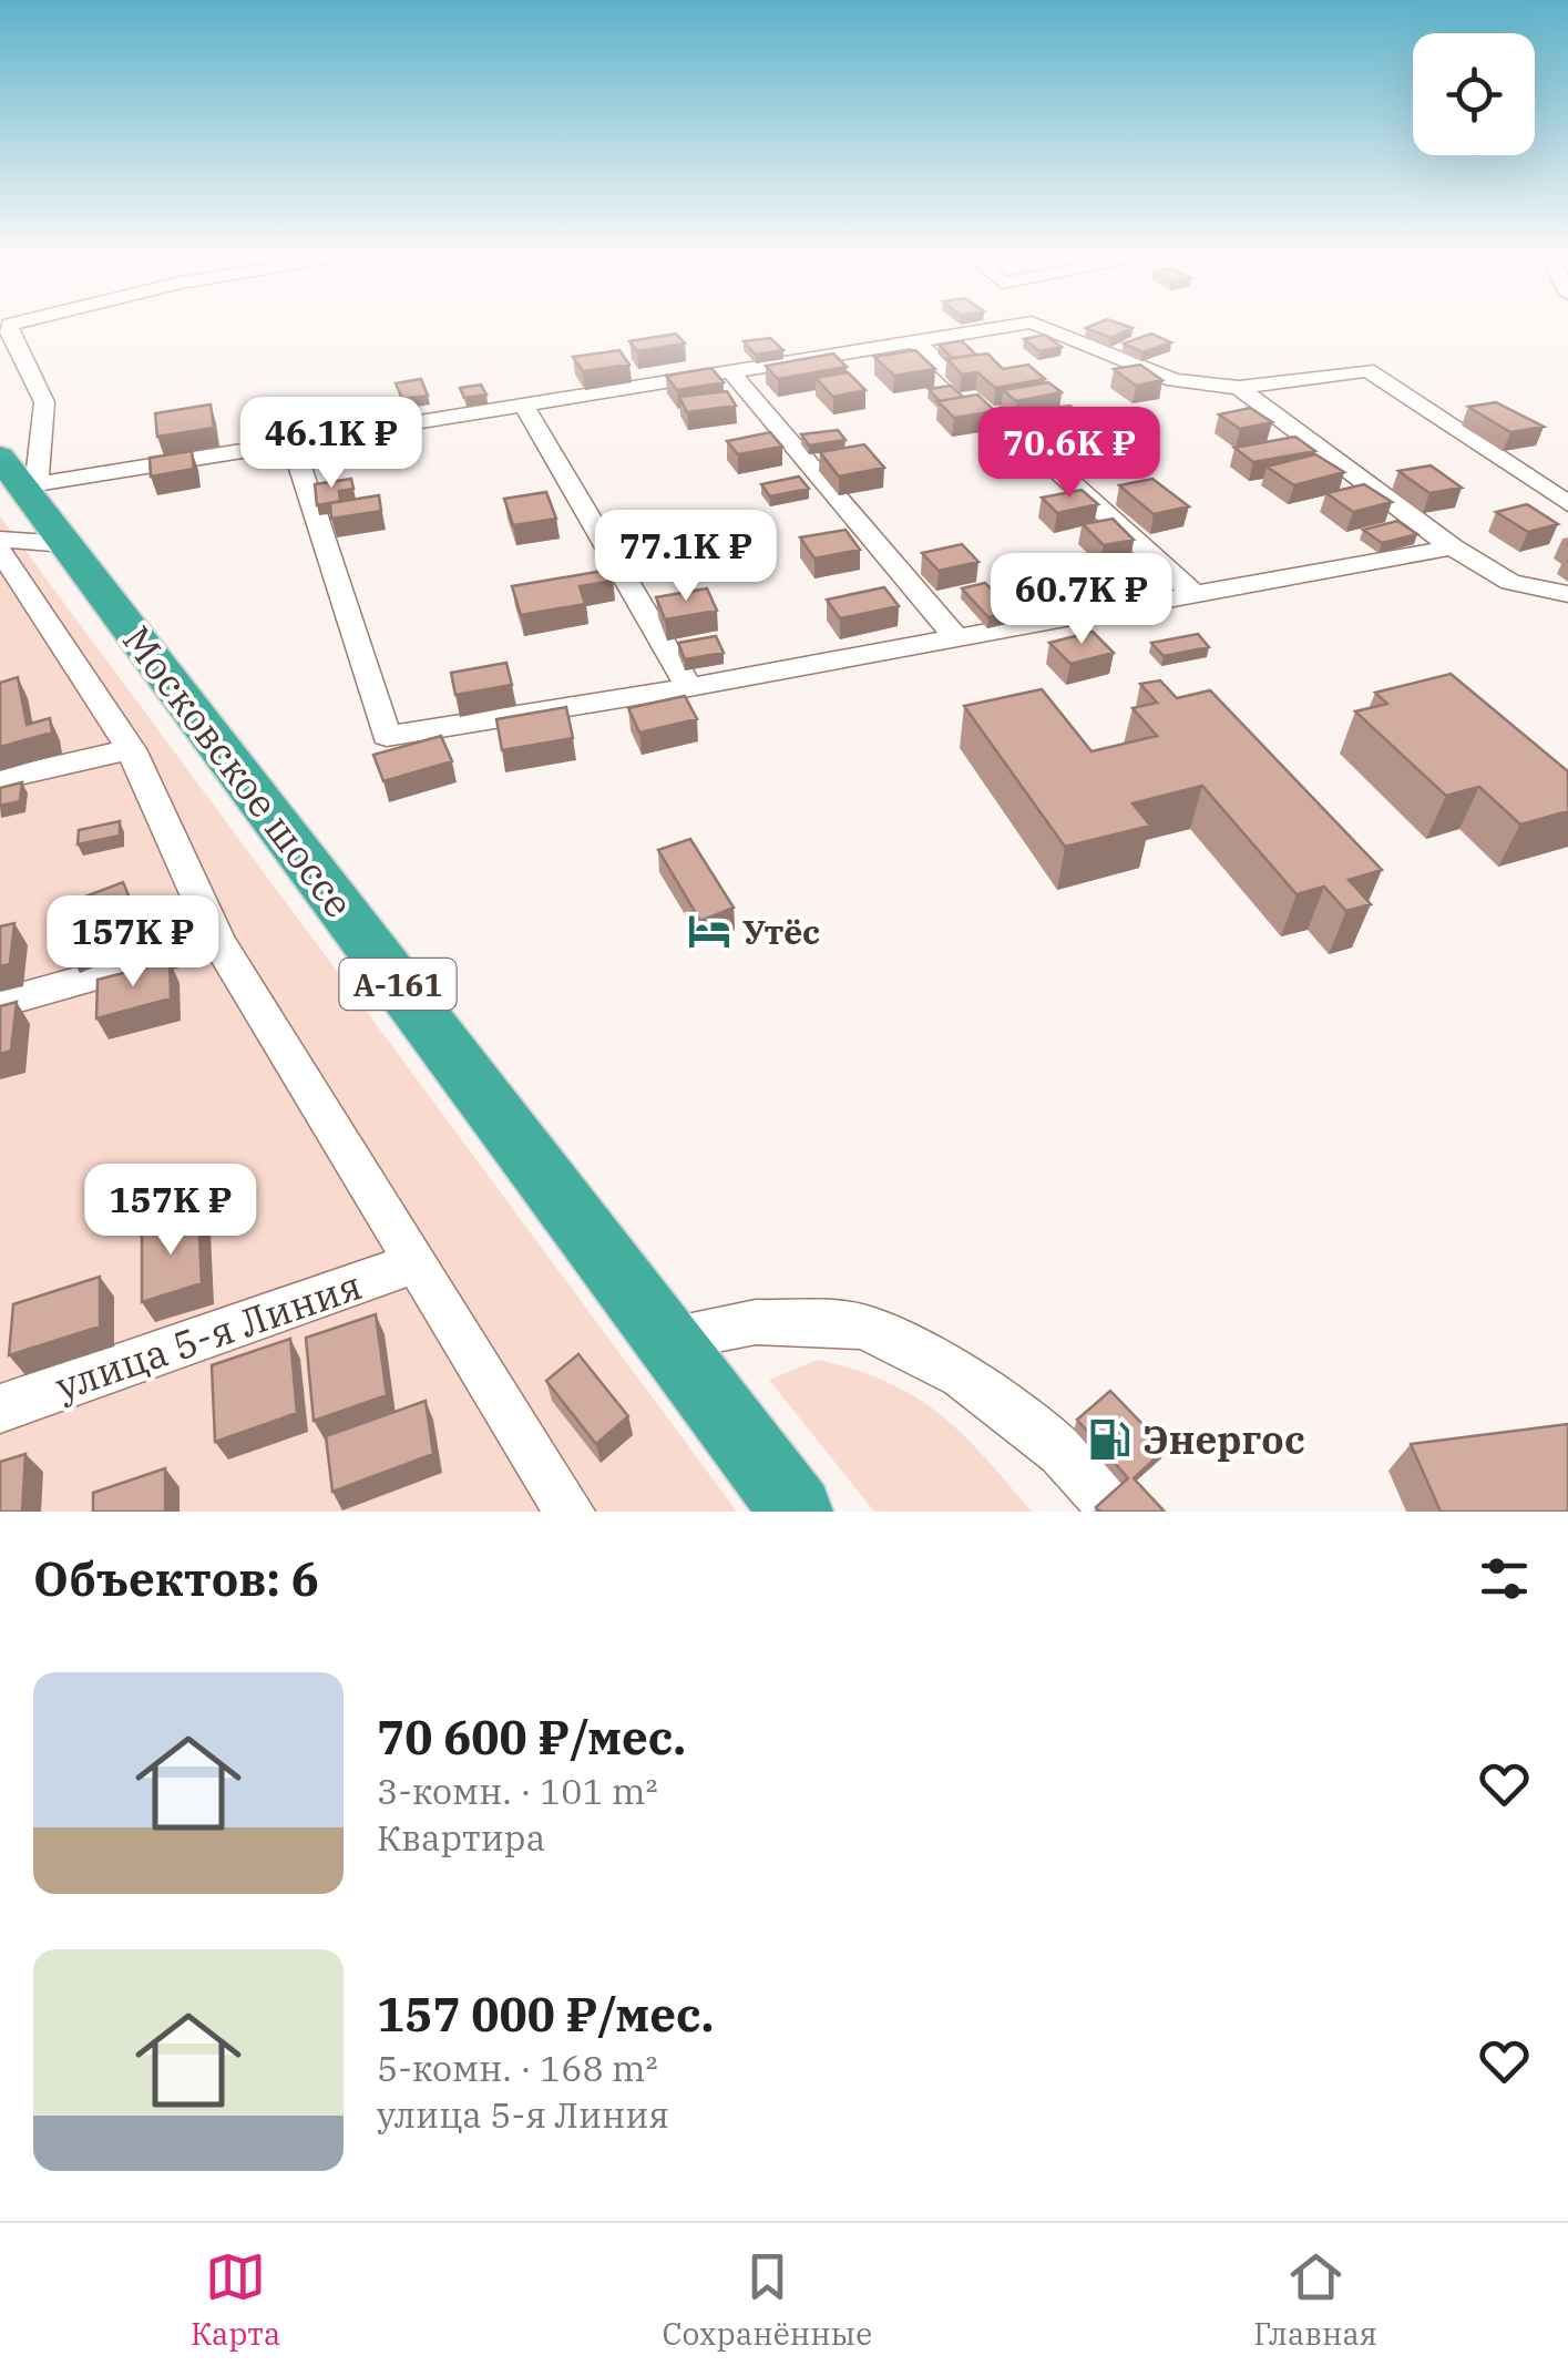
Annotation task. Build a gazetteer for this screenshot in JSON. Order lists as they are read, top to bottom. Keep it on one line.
{"streets":{"highway":["Московское шоссе","А-161"],"street":["улица 5-я Линия"]},"places":{"hotel":["Утёс"],"fuel station":["Энергос"]},"page":{"price":["46.1K ₽","70.6K ₽","77.1K ₽","60.7K ₽","157K ₽","157K ₽"],"heading":"Объектов: 6","list":[{"name":"70 600 ₽/мес.","note":"3-комн. · 101 m² · Квартира"},{"name":"157 000 ₽/мес.","note":"5-комн. · 168 m² · улица 5-я Линия"}],"tabs":["Карта","Сохранённые","Главная"]}}
